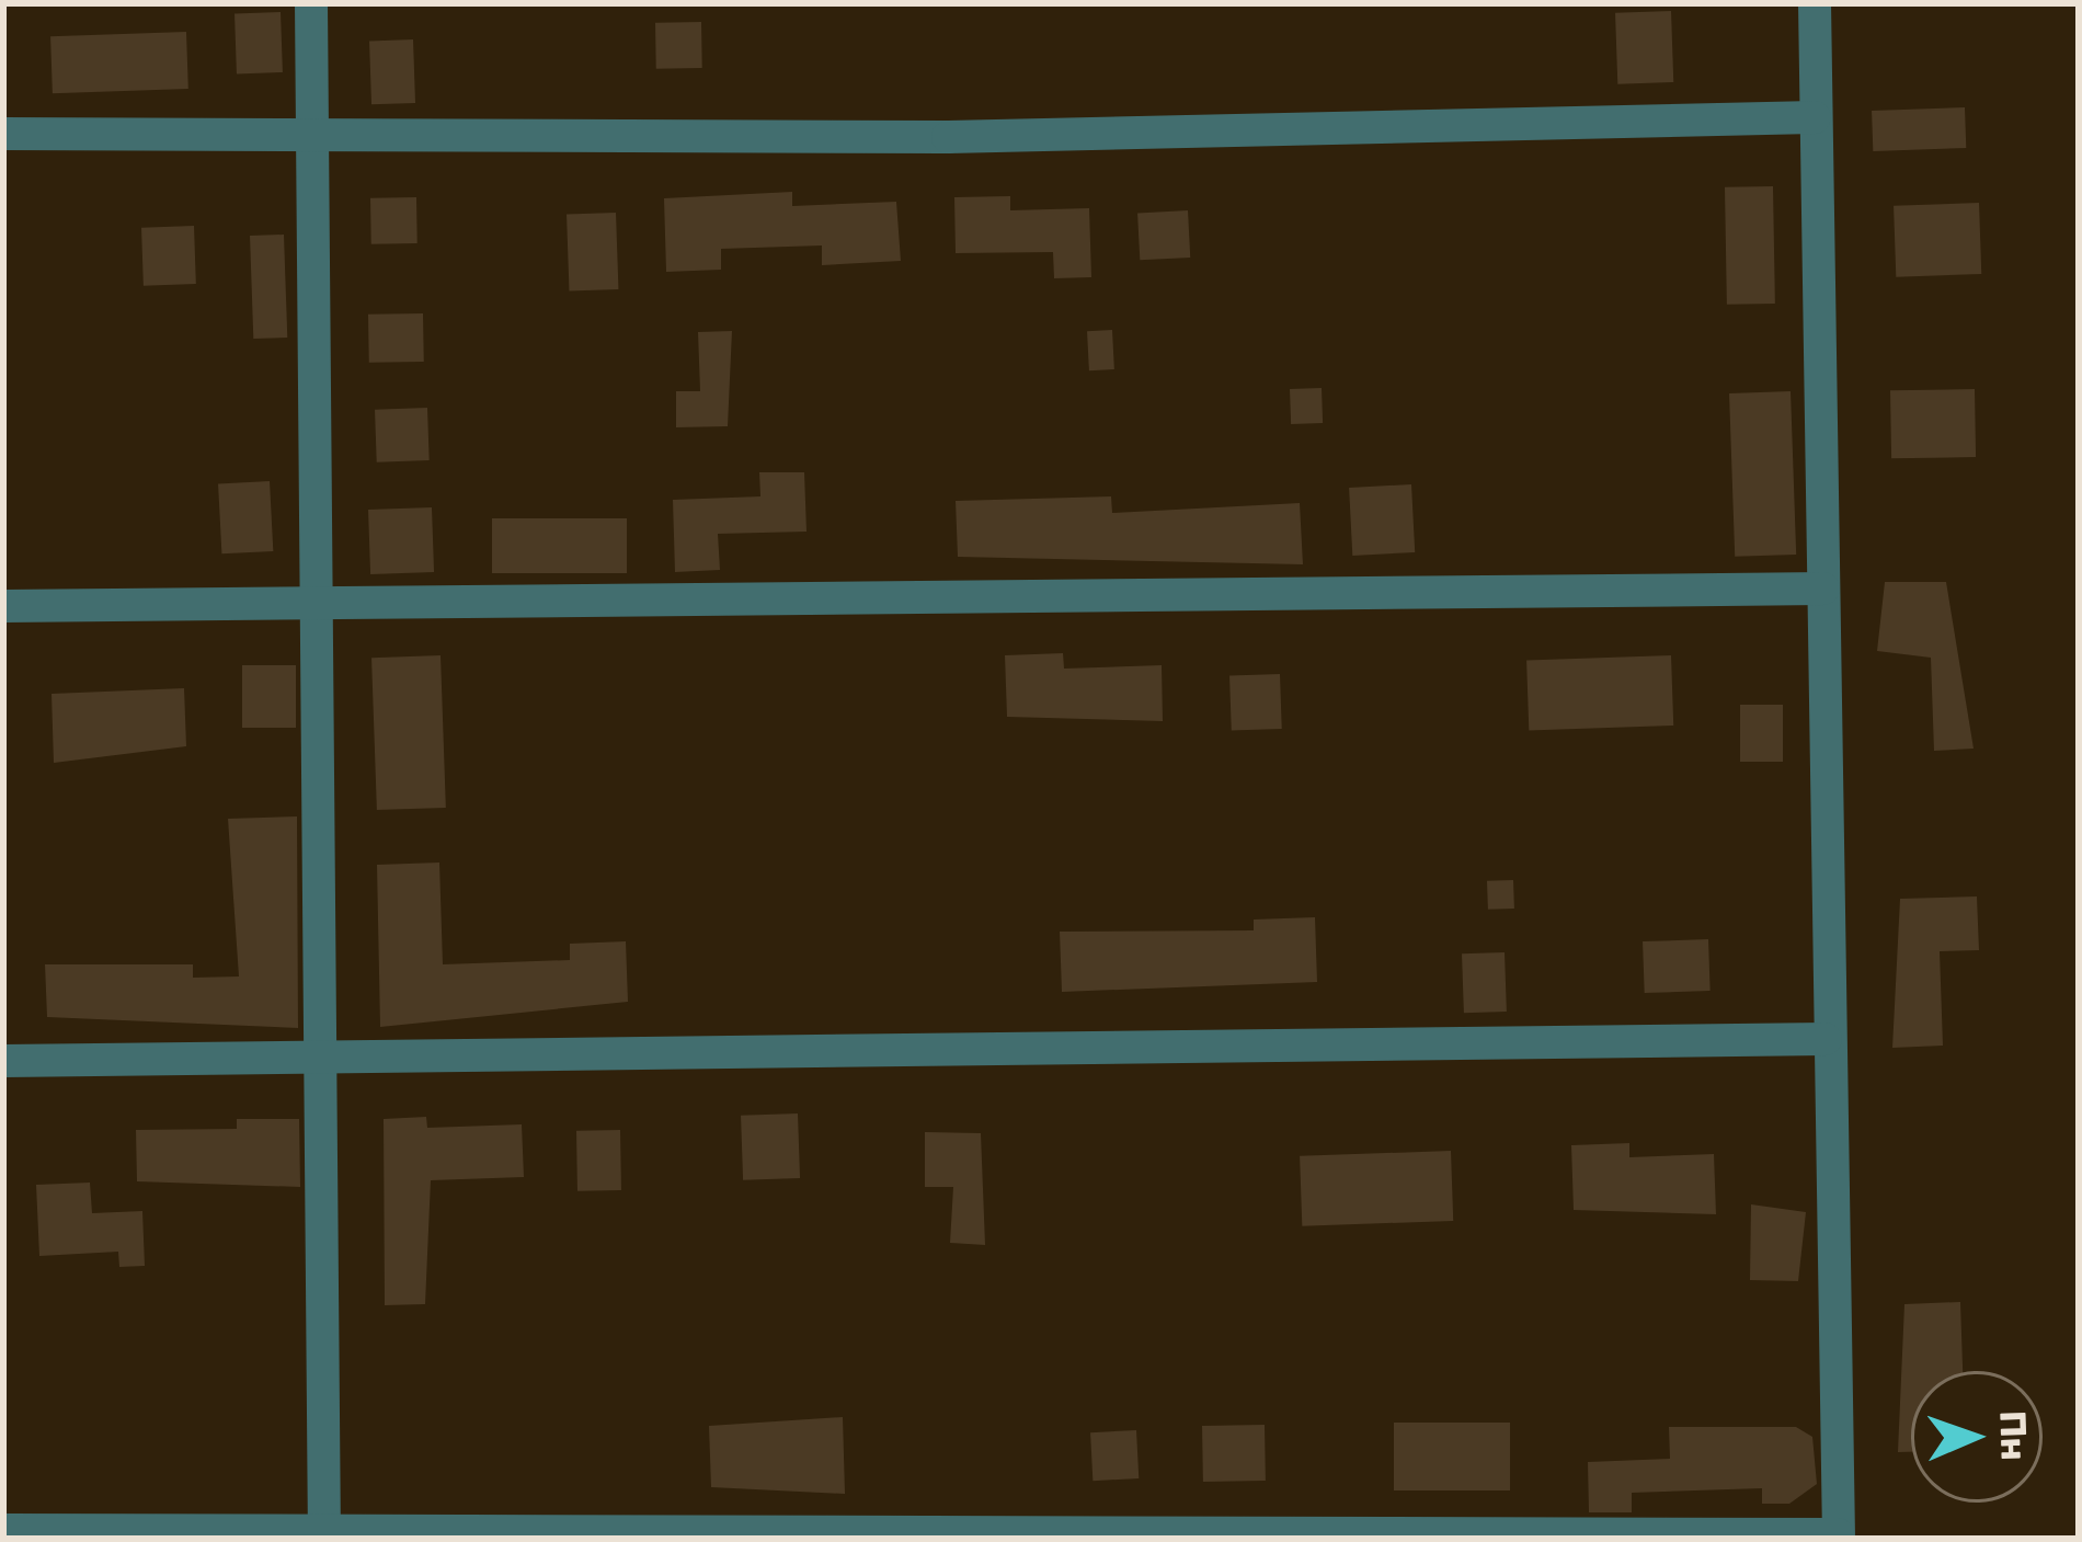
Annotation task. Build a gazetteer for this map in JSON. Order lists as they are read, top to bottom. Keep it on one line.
{"north":"right"}
